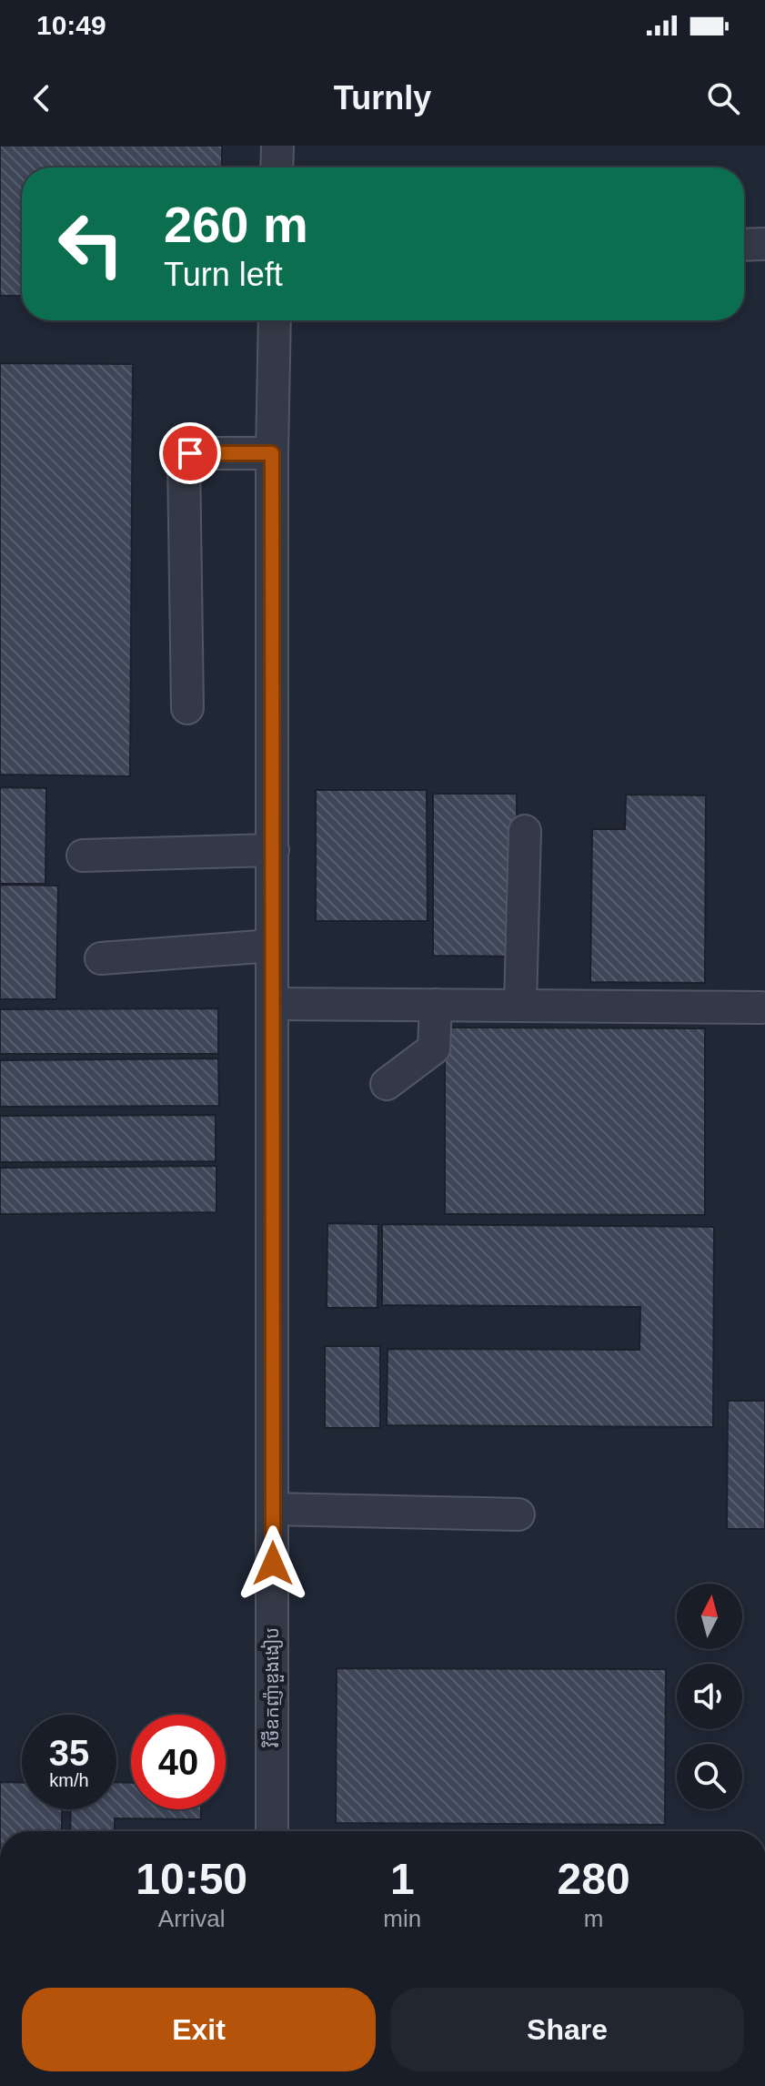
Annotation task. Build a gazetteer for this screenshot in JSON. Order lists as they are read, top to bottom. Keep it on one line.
{"streets":{"street":["វិថីឧកញ៉ាឌួងងៀប"]},"north":"top","page":{"status":"10:49","header":"Turnly","turn":["260 m","Turn left"],"speed":"35 km/h","limit":"40","eta":["10:50","Arrival","1","min","280","m"],"buttons":["Exit","Share"]}}
